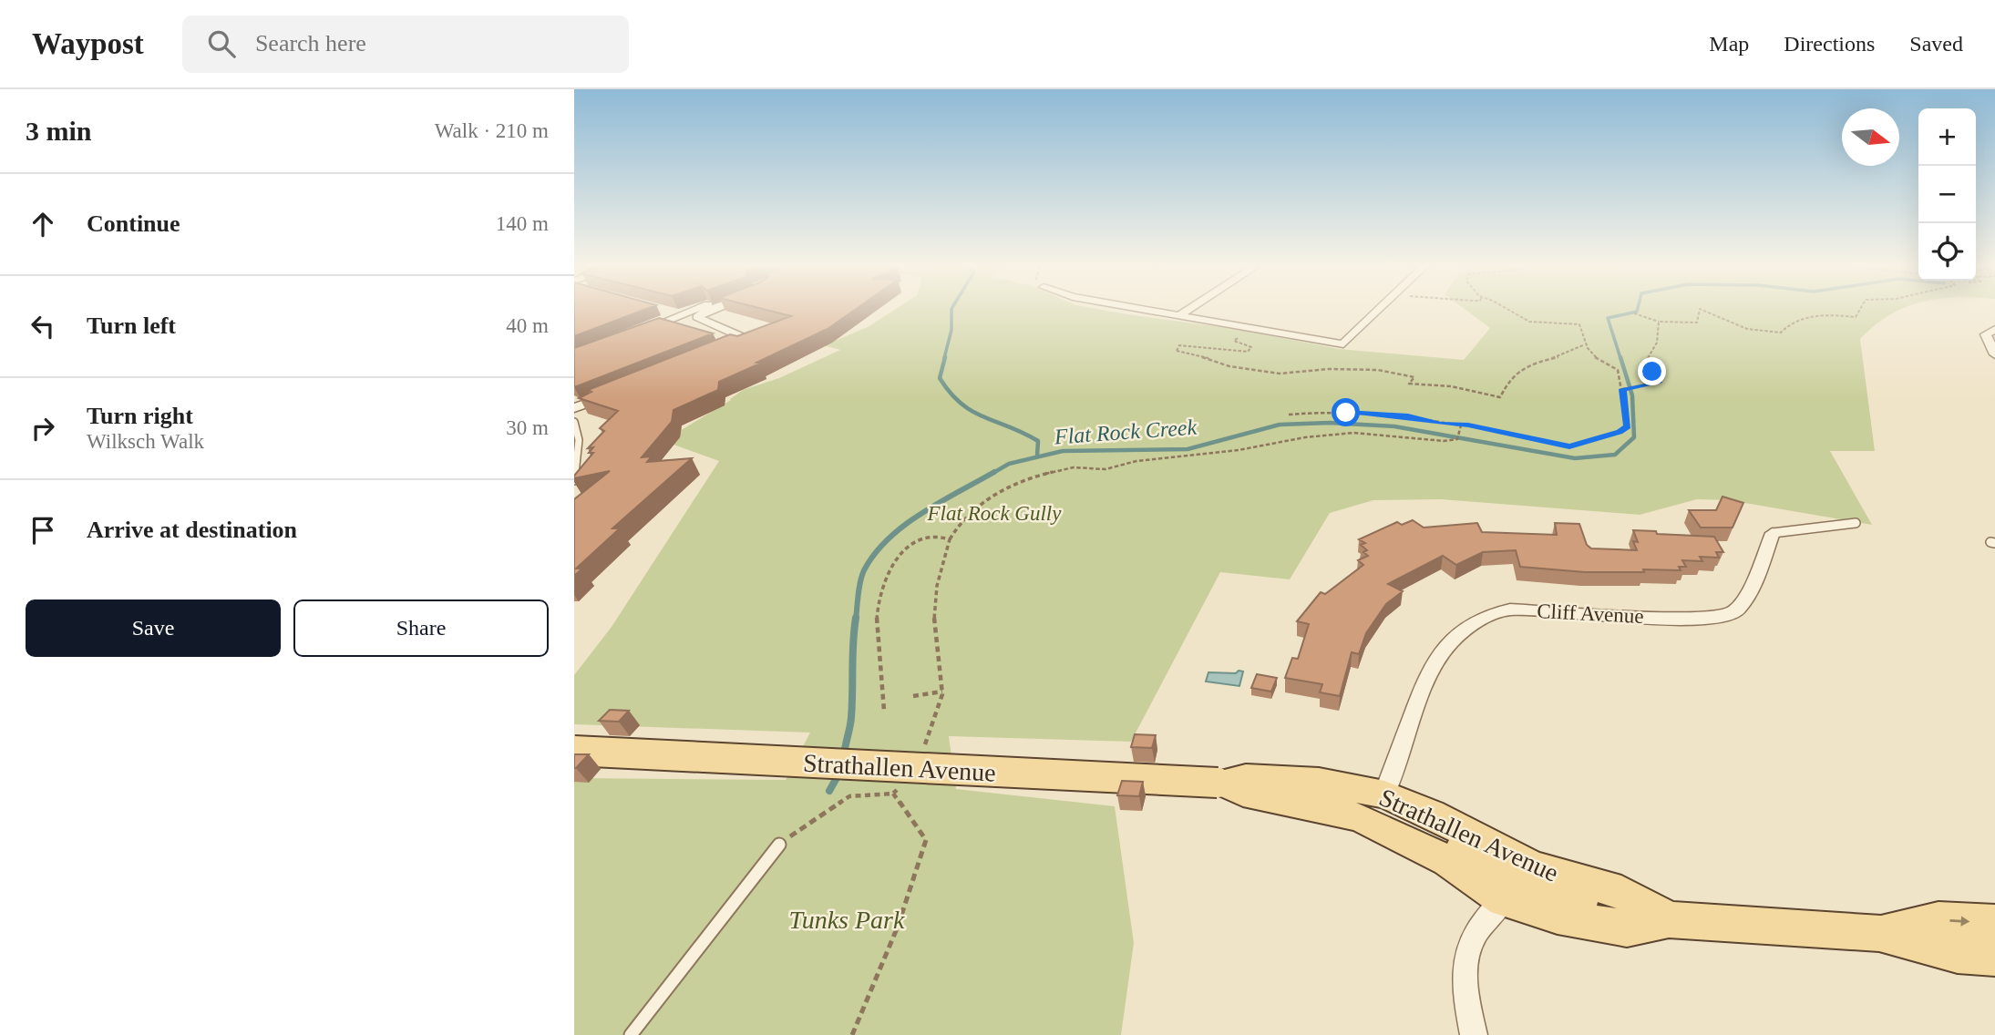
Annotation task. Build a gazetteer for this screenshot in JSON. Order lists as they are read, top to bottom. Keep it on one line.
{"streets":{"main road":["Strathallen Avenue"],"street":["Cliff Avenue"]},"crossings":[["Cliff Avenue","Strathallen Avenue"]],"water":["Flat Rock Creek"],"parks":["Flat Rock Gully","Tunks Park"],"north":"right","page":{"header":"Waypost","search":"Search here","nav":["Map","Directions","Saved"],"heading":["3 min","Walk · 210 m"],"map_buttons":["+","−"],"list":[["Continue","140 m"],["Turn left","40 m"],["Turn right","Wilksch Walk","30 m"],"Arrive at destination"],"buttons":["Save","Share"]}}
